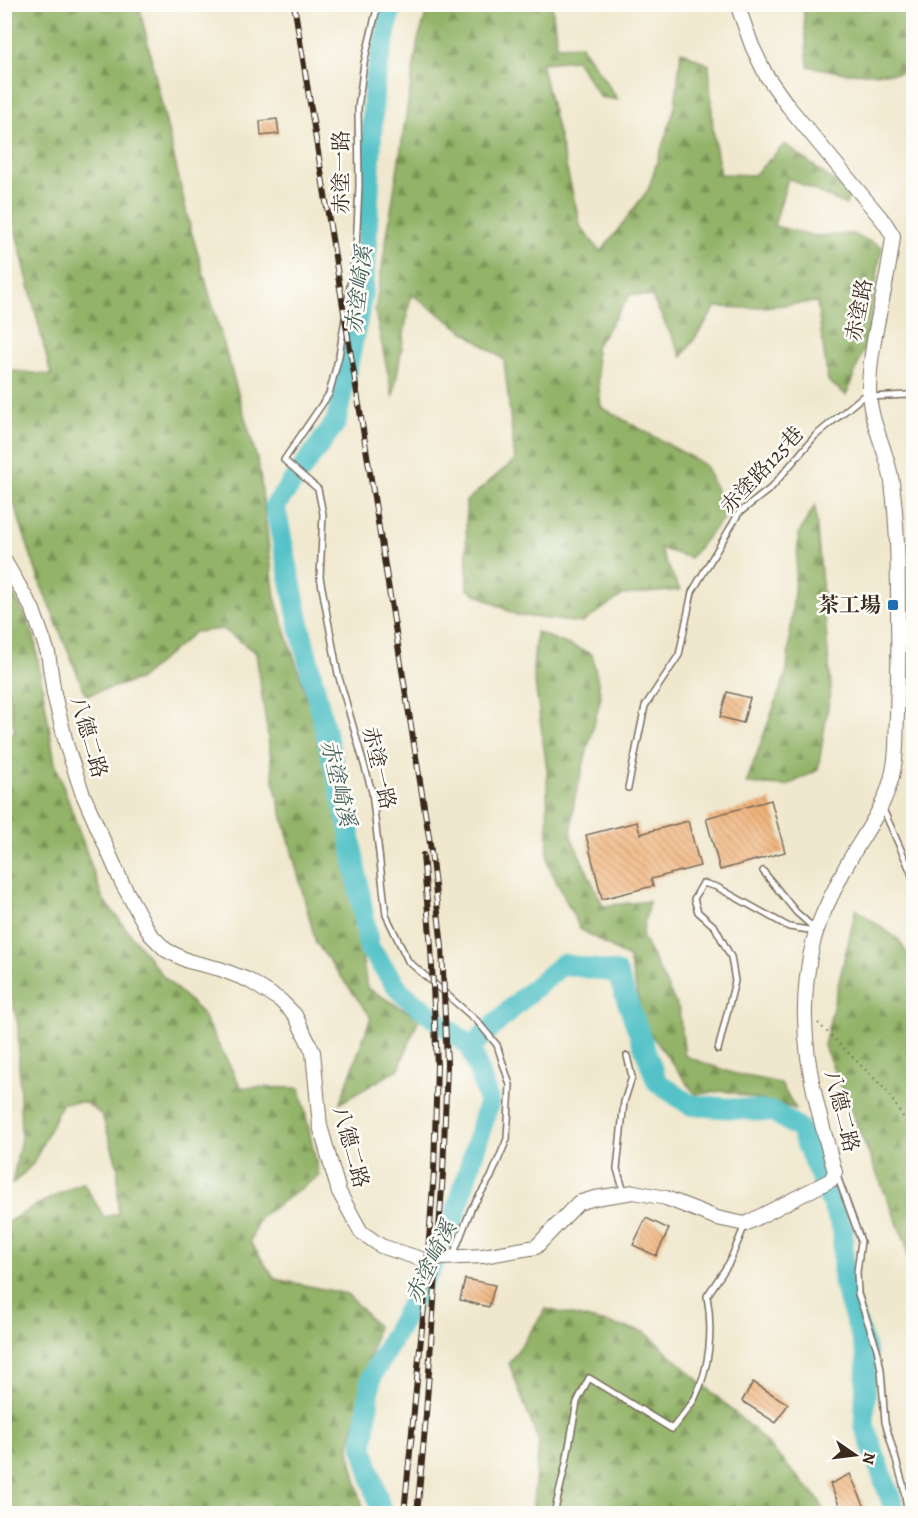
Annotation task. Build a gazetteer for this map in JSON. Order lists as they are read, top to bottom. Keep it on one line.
{"streets":{"street":["赤塗路","八德二路"],"lane":["赤塗一路","赤塗路125巷"]},"crossings":[["赤塗一路","八德二路"],["赤塗路","赤塗路125巷"],["赤塗路","八德二路"]],"water":["赤塗崎溪"],"places":{"transit":["茶工場"]},"north":"right"}
